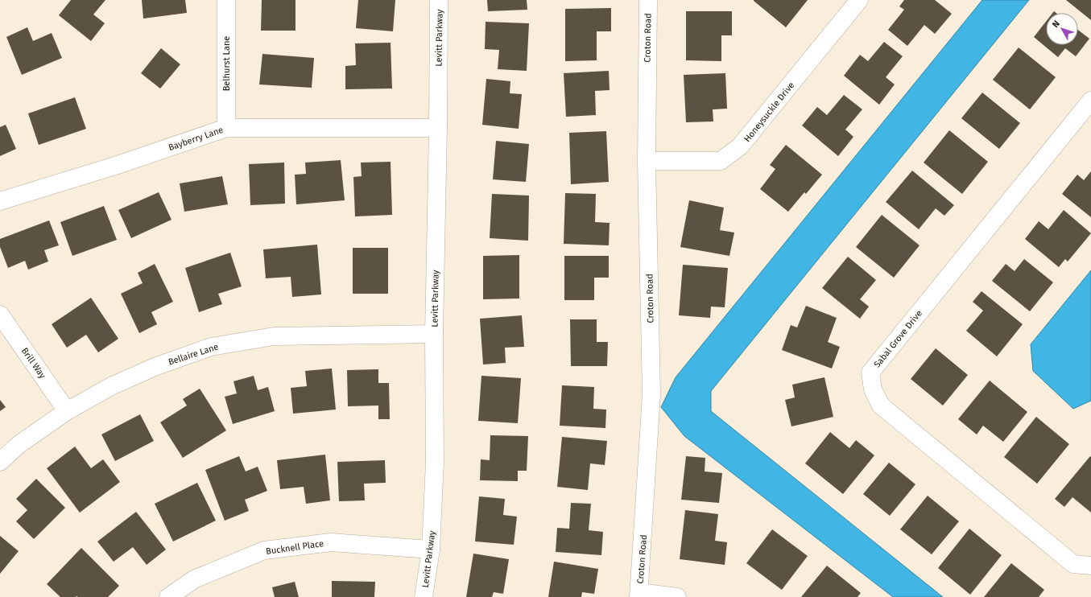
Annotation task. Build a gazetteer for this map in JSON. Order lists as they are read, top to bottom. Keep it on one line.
{"streets":{"street":["Levitt Parkway","Croton Road","Belhurst Lane","Honeysuckle Drive","Bayberry Lane","Sabal Grove Drive","Bellaire Lane","Brill Way","Bucknell Place"]},"crossings":[["Levitt Parkway","Bayberry Lane"],["Levitt Parkway","Bellaire Lane"],["Levitt Parkway","Bucknell Place"],["Croton Road","Honeysuckle Drive"],["Belhurst Lane","Bayberry Lane"],["Bellaire Lane","Brill Way"]],"north":"top left"}
